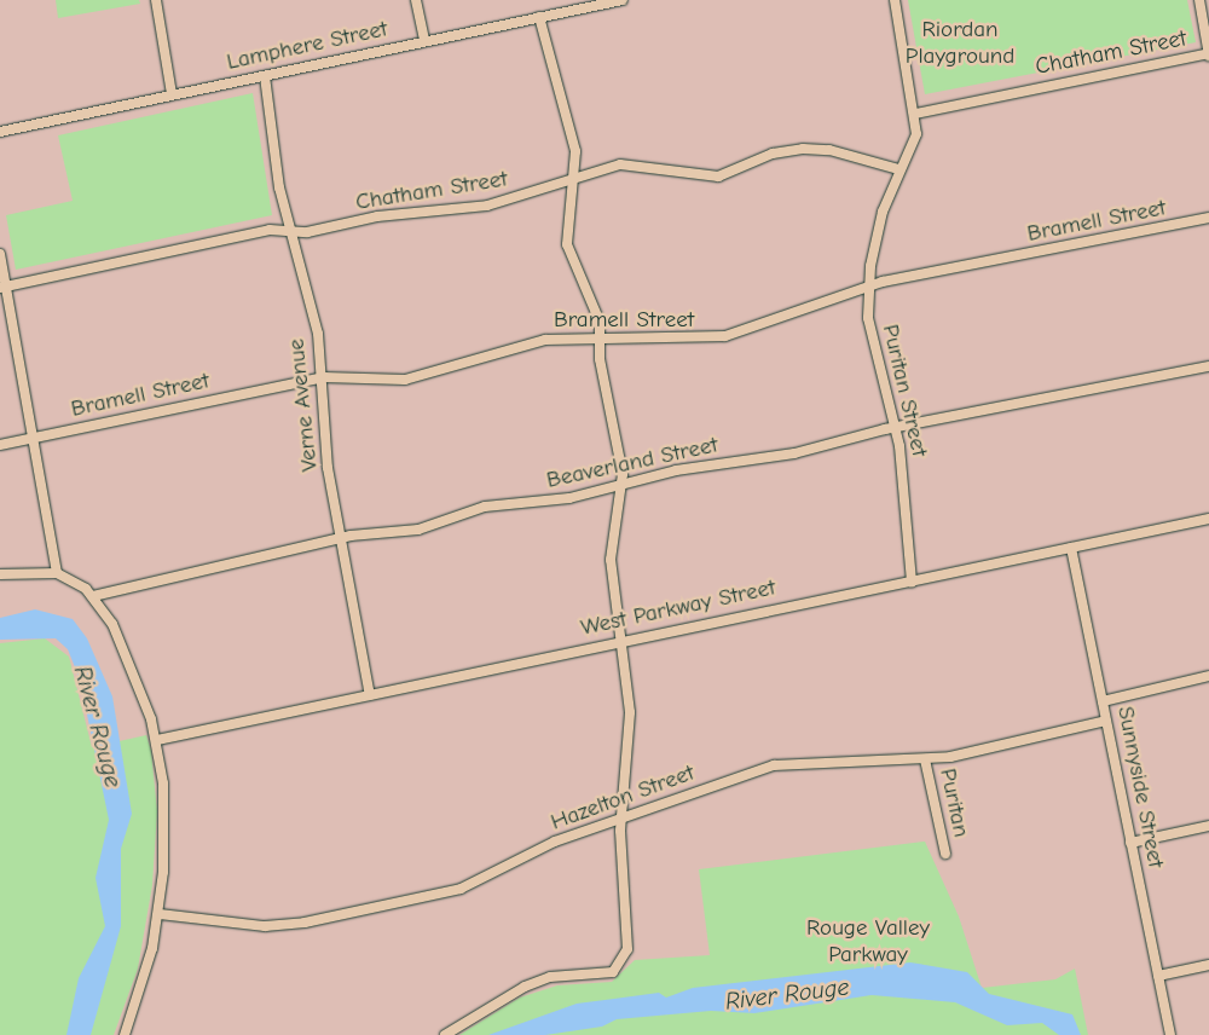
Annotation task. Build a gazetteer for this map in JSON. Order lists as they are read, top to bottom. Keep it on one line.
{"streets":{"street":["Lamphere Street","Chatham Street","Bramell Street","Puritan Street","Verne Avenue","Beaverland Street","West Parkway Street","Sunnyside Street","Hazelton Street","Puritan"]},"crossings":[["Lamphere Street","Verne Avenue"],["Chatham Street","Puritan Street"],["Chatham Street","Verne Avenue"],["Bramell Street","Puritan Street"],["Bramell Street","Verne Avenue"],["Puritan Street","Beaverland Street"],["Puritan Street","West Parkway Street"],["Verne Avenue","Beaverland Street"],["Verne Avenue","West Parkway Street"],["West Parkway Street","Sunnyside Street"],["Sunnyside Street","Hazelton Street"],["Hazelton Street","Puritan"]],"water":["River Rouge"],"parks":["Riordan Playground","Rouge Valley Parkway"]}
